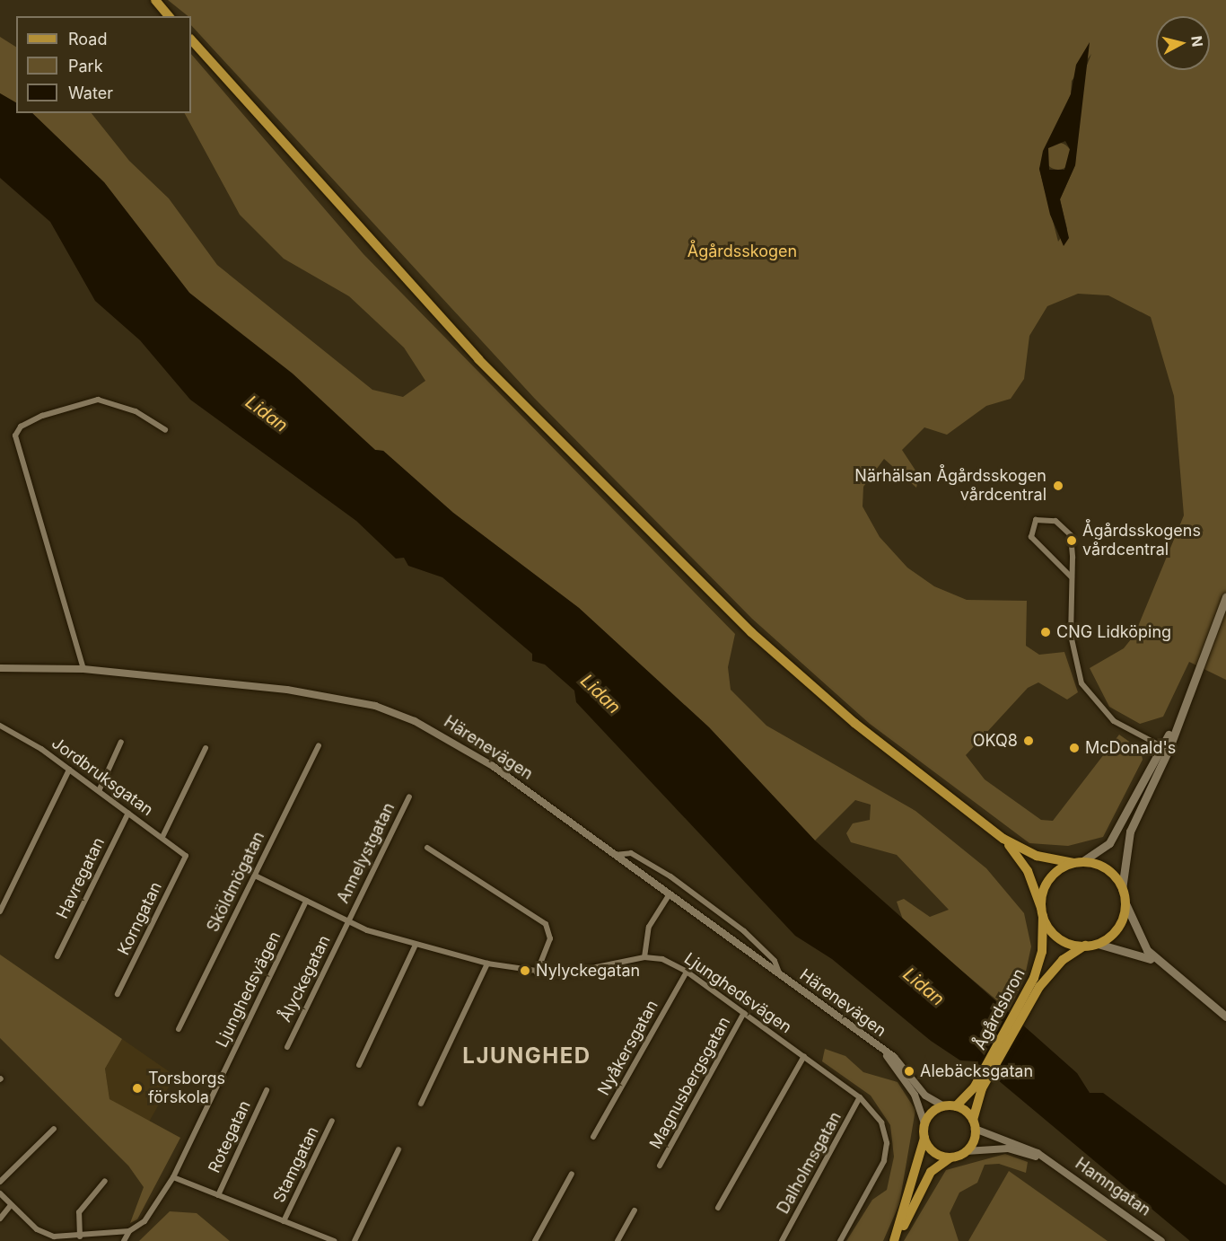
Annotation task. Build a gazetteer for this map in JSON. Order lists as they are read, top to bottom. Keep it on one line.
{"streets":{"main road":["Ågårdsbron"],"street":["Härenevägen","Jordbruksgatan","Annelystgatan","Havregatan","Sköldmögatan","Korngatan","Ålyckegatan","Ljunghedsvägen","Nyåkersgatan","Magnusbergsgatan","Rotegatan","Dalholmsgatan","Stamgatan","Hamngatan"]},"crossings":[["Härenevägen","Ågårdsbron"],["Jordbruksgatan","Havregatan"],["Jordbruksgatan","Korngatan"],["Annelystgatan","Ålyckegatan"],["Annelystgatan","Ljunghedsvägen"],["Sköldmögatan","Ljunghedsvägen"],["Ålyckegatan","Ljunghedsvägen"],["Ljunghedsvägen","Nyåkersgatan"],["Ljunghedsvägen","Magnusbergsgatan"],["Ljunghedsvägen","Dalholmsgatan"]],"districts":["LJUNGHED"],"water":["Lidan"],"parks":["Ågårdsskogen"],"places":["Närhälsan Ågårdsskogen vårdcentral","Ågårdsskogens vårdcentral","CNG Lidköping","OKQ8","McDonald's","Nylyckegatan","Alebäcksgatan","Torsborgs förskola"],"legend":["Road","Park","Water"],"north":"right"}
